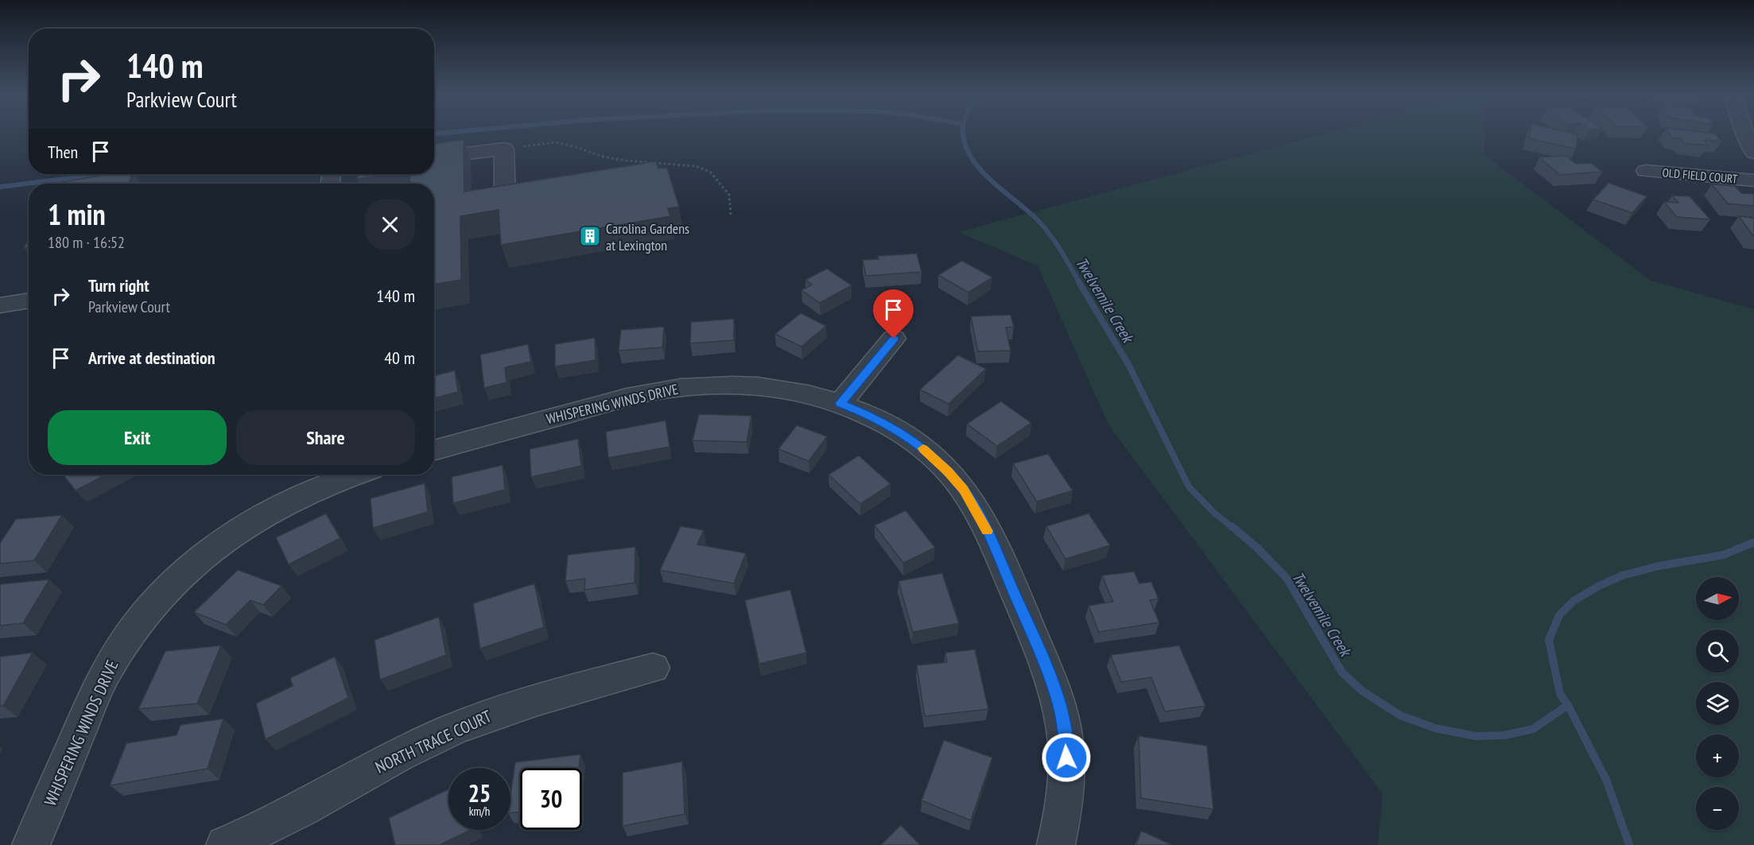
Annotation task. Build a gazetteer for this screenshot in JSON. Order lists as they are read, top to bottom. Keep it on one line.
{"streets":{"street":["OLD FIELD COURT","WHISPERING WINDS DRIVE","NORTH TRACE COURT"]},"water":["Twelvemile Creek"],"places":{"building":["Carolina Gardens at Lexington"]},"north":"right","page":{"turn":["140 m","Parkview Court"],"then":"Then","heading":["1 min","180 m · 16:52"],"list":[{"name":"Turn right","note":"Parkview Court","value":"140 m"},{"name":"Arrive at destination","value":"40 m"}],"buttons":["Exit","Share"],"map_buttons":["+","−"],"speed":"25 km/h","limit":"30"}}
